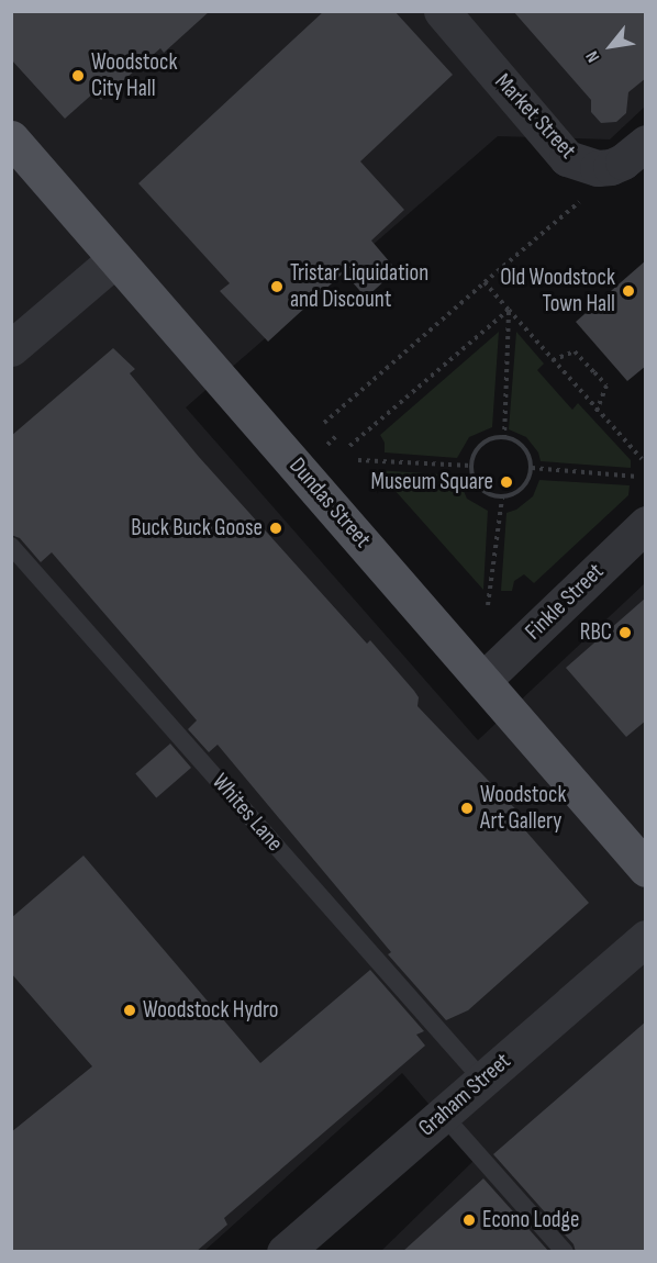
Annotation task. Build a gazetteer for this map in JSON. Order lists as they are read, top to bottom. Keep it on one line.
{"streets":{"main road":["Dundas Street"],"street":["Market Street","Finkle Street","Graham Street"],"lane":["Whites Lane"]},"crossings":[["Dundas Street","Finkle Street"],["Whites Lane","Graham Street"]],"places":["Woodstock City Hall","Tristar Liquidation and Discount","Old Woodstock Town Hall","Museum Square","Buck Buck Goose","RBC","Woodstock Art Gallery","Woodstock Hydro","Econo Lodge"],"north":"bottom left"}
